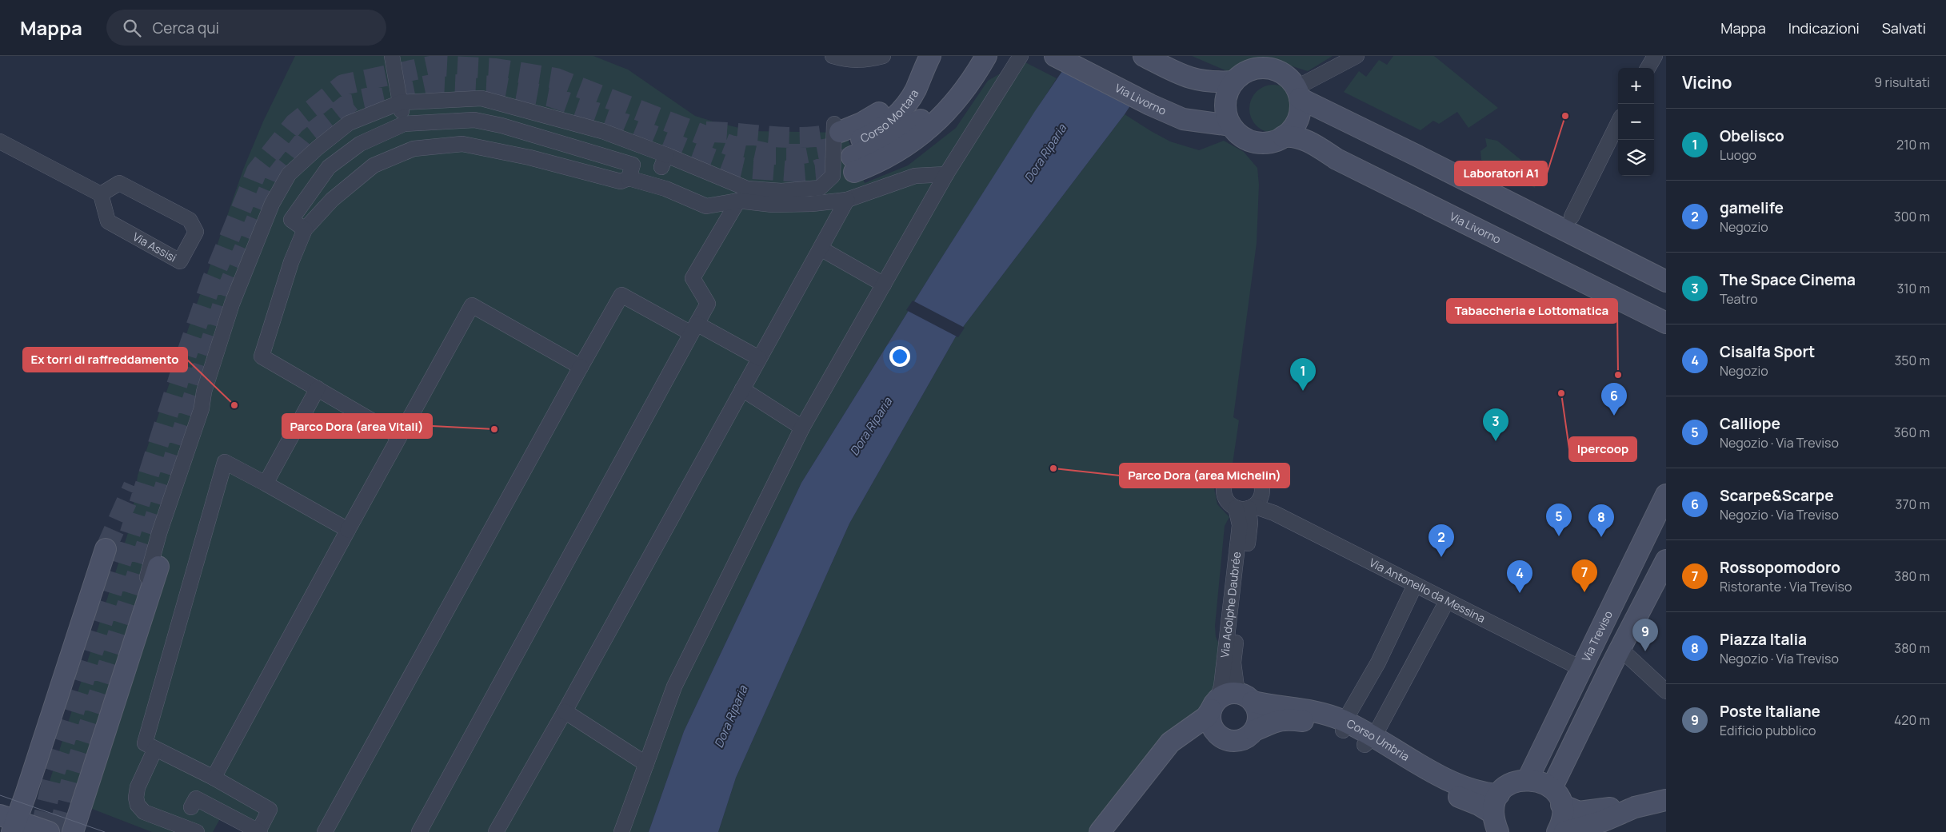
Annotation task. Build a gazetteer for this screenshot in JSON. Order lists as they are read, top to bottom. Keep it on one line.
{"streets":{"main road":["Via Livorno","Corso Mortara","Via Treviso","Corso Umbria"],"street":["Via Assisi","Via Antonello da Messina","Via Adolphe Daubrée"]},"crossings":[["Via Antonello da Messina","Via Adolphe Daubrée"],["Via Antonello da Messina","Via Treviso"],["Via Adolphe Daubrée","Corso Umbria"],["Via Treviso","Corso Umbria"]],"water":["Dora Riparia"],"places":["Laboratori A1","Tabaccheria e Lottomatica","Ipercoop","Ex torri di raffreddamento","Parco Dora (area Vitali)","Parco Dora (area Michelin)"],"page":{"header":"Mappa","search":"Cerca qui","nav":["Mappa","Indicazioni","Salvati"],"heading":["Vicino","9 risultati"],"map_buttons":["+","−"],"list":[{"mark":"1","name":"Obelisco","note":"Luogo","value":"210 m"},{"mark":"2","name":"gamelife","note":"Negozio","value":"300 m"},{"mark":"3","name":"The Space Cinema","note":"Teatro","value":"310 m"},{"mark":"4","name":"Cisalfa Sport","note":"Negozio","value":"350 m"},{"mark":"5","name":"Calliope","note":"Negozio · Via Treviso","value":"360 m"},{"mark":"6","name":"Scarpe&Scarpe","note":"Negozio · Via Treviso","value":"370 m"},{"mark":"7","name":"Rossopomodoro","note":"Ristorante · Via Treviso","value":"380 m"},{"mark":"8","name":"Piazza Italia","note":"Negozio · Via Treviso","value":"380 m"},{"mark":"9","name":"Poste Italiane","note":"Edificio pubblico","value":"420 m"}],"pins":["1","6","3","5","8","2","7","4","9"]}}
